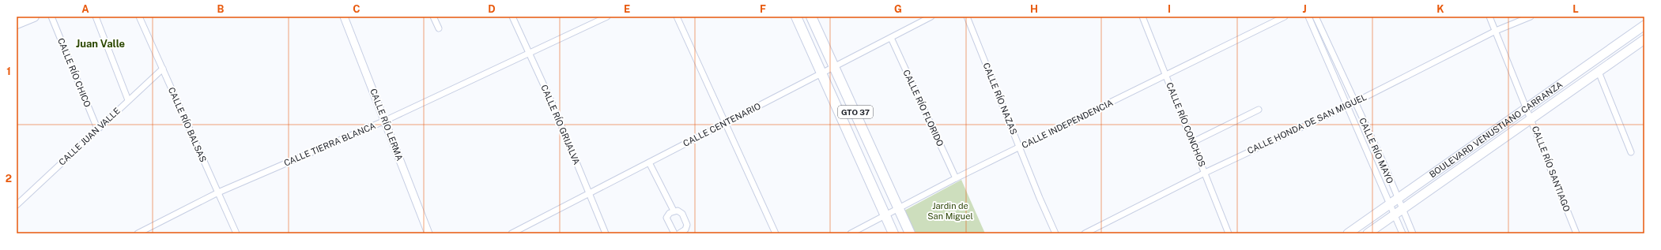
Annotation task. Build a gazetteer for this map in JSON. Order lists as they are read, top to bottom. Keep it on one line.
{"streets":{"main road":["GTO 37","BOULEVARD VENUSTIANO CARRANZA"],"street":["CALLE RÍO CHICO","CALLE RÍO NAZAS","CALLE RÍO FLORIDO","CALLE INDEPENDENCIA","CALLE HONDA DE SAN MIGUEL","CALLE RÍO BALSAS","CALLE RÍO LERMA","CALLE RÍO GRIJALVA","CALLE CENTENARIO","CALLE RÍO CONCHOS","CALLE JUAN VALLE","CALLE TIERRA BLANCA","CALLE RÍO MAYO","CALLE RÍO SANTIAGO"]},"crossings":[["CALLE RÍO CHICO","CALLE JUAN VALLE"],["CALLE RÍO NAZAS","CALLE INDEPENDENCIA"],["CALLE RÍO FLORIDO","CALLE INDEPENDENCIA"],["CALLE RÍO FLORIDO","CALLE CENTENARIO"],["GTO 37","CALLE INDEPENDENCIA"],["GTO 37","CALLE CENTENARIO"],["CALLE INDEPENDENCIA","CALLE RÍO CONCHOS"],["CALLE HONDA DE SAN MIGUEL","CALLE RÍO CONCHOS"],["CALLE HONDA DE SAN MIGUEL","CALLE RÍO MAYO"],["CALLE HONDA DE SAN MIGUEL","CALLE RÍO SANTIAGO"],["CALLE RÍO BALSAS","CALLE JUAN VALLE"],["CALLE RÍO BALSAS","CALLE TIERRA BLANCA"],["CALLE RÍO LERMA","CALLE TIERRA BLANCA"],["CALLE RÍO GRIJALVA","CALLE CENTENARIO"],["CALLE RÍO GRIJALVA","CALLE TIERRA BLANCA"],["BOULEVARD VENUSTIANO CARRANZA","CALLE RÍO MAYO"],["BOULEVARD VENUSTIANO CARRANZA","CALLE RÍO SANTIAGO"]],"districts":["Juan Valle"],"parks":["Jardin de San Miguel"],"grid":{"columns":["A","B","C","D","E","F","G","H","I","J","K","L"],"rows":["1","2"]}}
